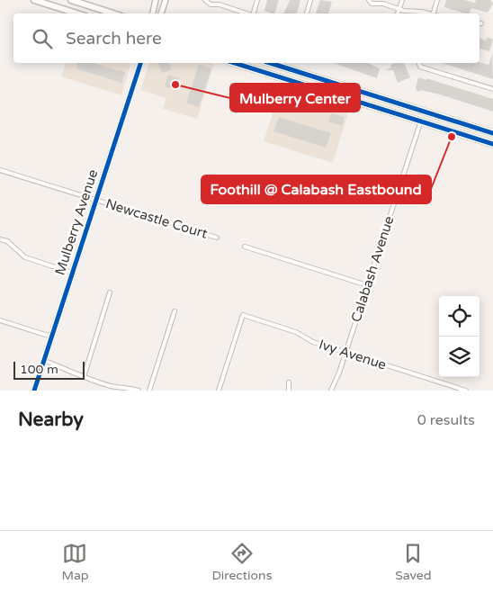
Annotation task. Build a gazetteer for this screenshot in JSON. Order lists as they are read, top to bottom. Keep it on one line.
{"streets":{"street":["Newcastle Court","Mulberry Avenue","Calabash Avenue","Ivy Avenue"]},"crossings":[["Newcastle Court","Mulberry Avenue"],["Calabash Avenue","Ivy Avenue"]],"places":["Mulberry Center","Foothill @ Calabash Eastbound"],"scale_bar":"100 m","page":{"search":"Search here","scale":"100 m","heading":["Nearby","0 results"],"nav":["Map","Directions","Saved"]}}
